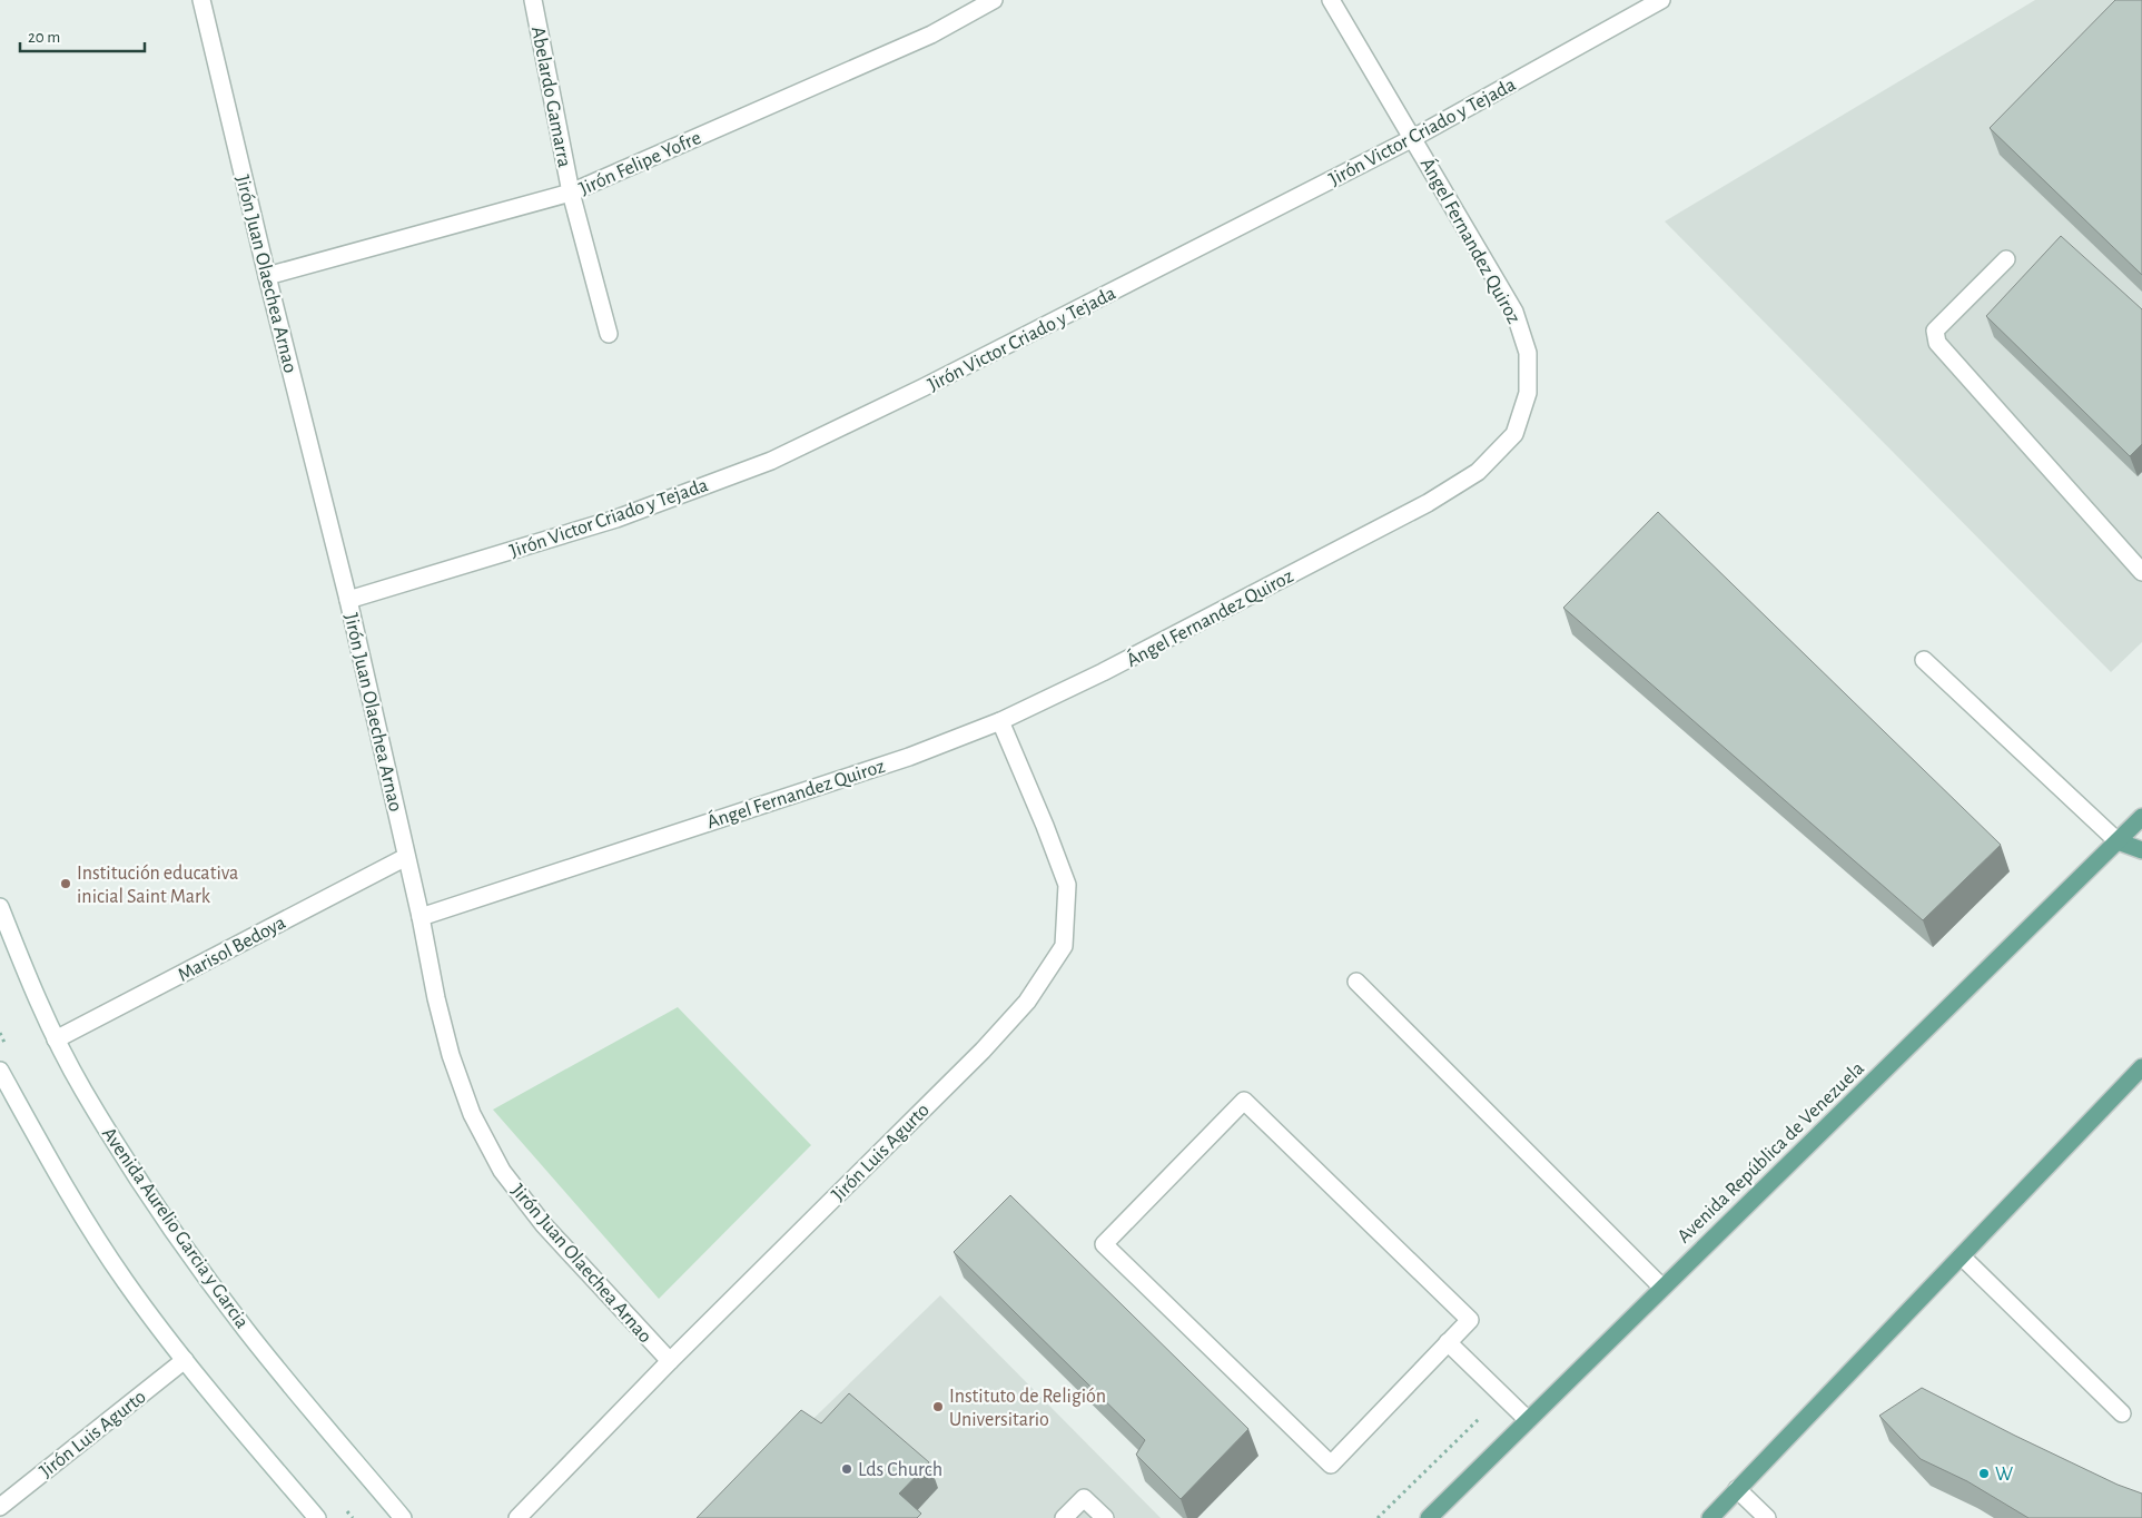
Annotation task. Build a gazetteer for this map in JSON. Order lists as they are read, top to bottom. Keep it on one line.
{"streets":{"main road":["Avenida República de Venezuela"],"street":["Abelardo Gamarra","Jirón Victor Criado y Tejada","Jirón Felipe Yofre","Ángel Fernandez Quiroz","Jirón Juan Olaechea Arnao","Marisol Bedoya","Jirón Luis Agurto","Avenida Aurelio Garcia y Garcia"]},"crossings":[["Abelardo Gamarra","Jirón Felipe Yofre"],["Jirón Victor Criado y Tejada","Ángel Fernandez Quiroz"],["Jirón Victor Criado y Tejada","Jirón Juan Olaechea Arnao"],["Jirón Felipe Yofre","Jirón Juan Olaechea Arnao"],["Ángel Fernandez Quiroz","Jirón Juan Olaechea Arnao"],["Ángel Fernandez Quiroz","Jirón Luis Agurto"],["Jirón Juan Olaechea Arnao","Marisol Bedoya"],["Jirón Juan Olaechea Arnao","Jirón Luis Agurto"],["Marisol Bedoya","Avenida Aurelio Garcia y Garcia"]],"places":["Institución educativa inicial Saint Mark","Instituto de Religión Universitario","Lds Church","W"],"scale_bar":"20 m"}
